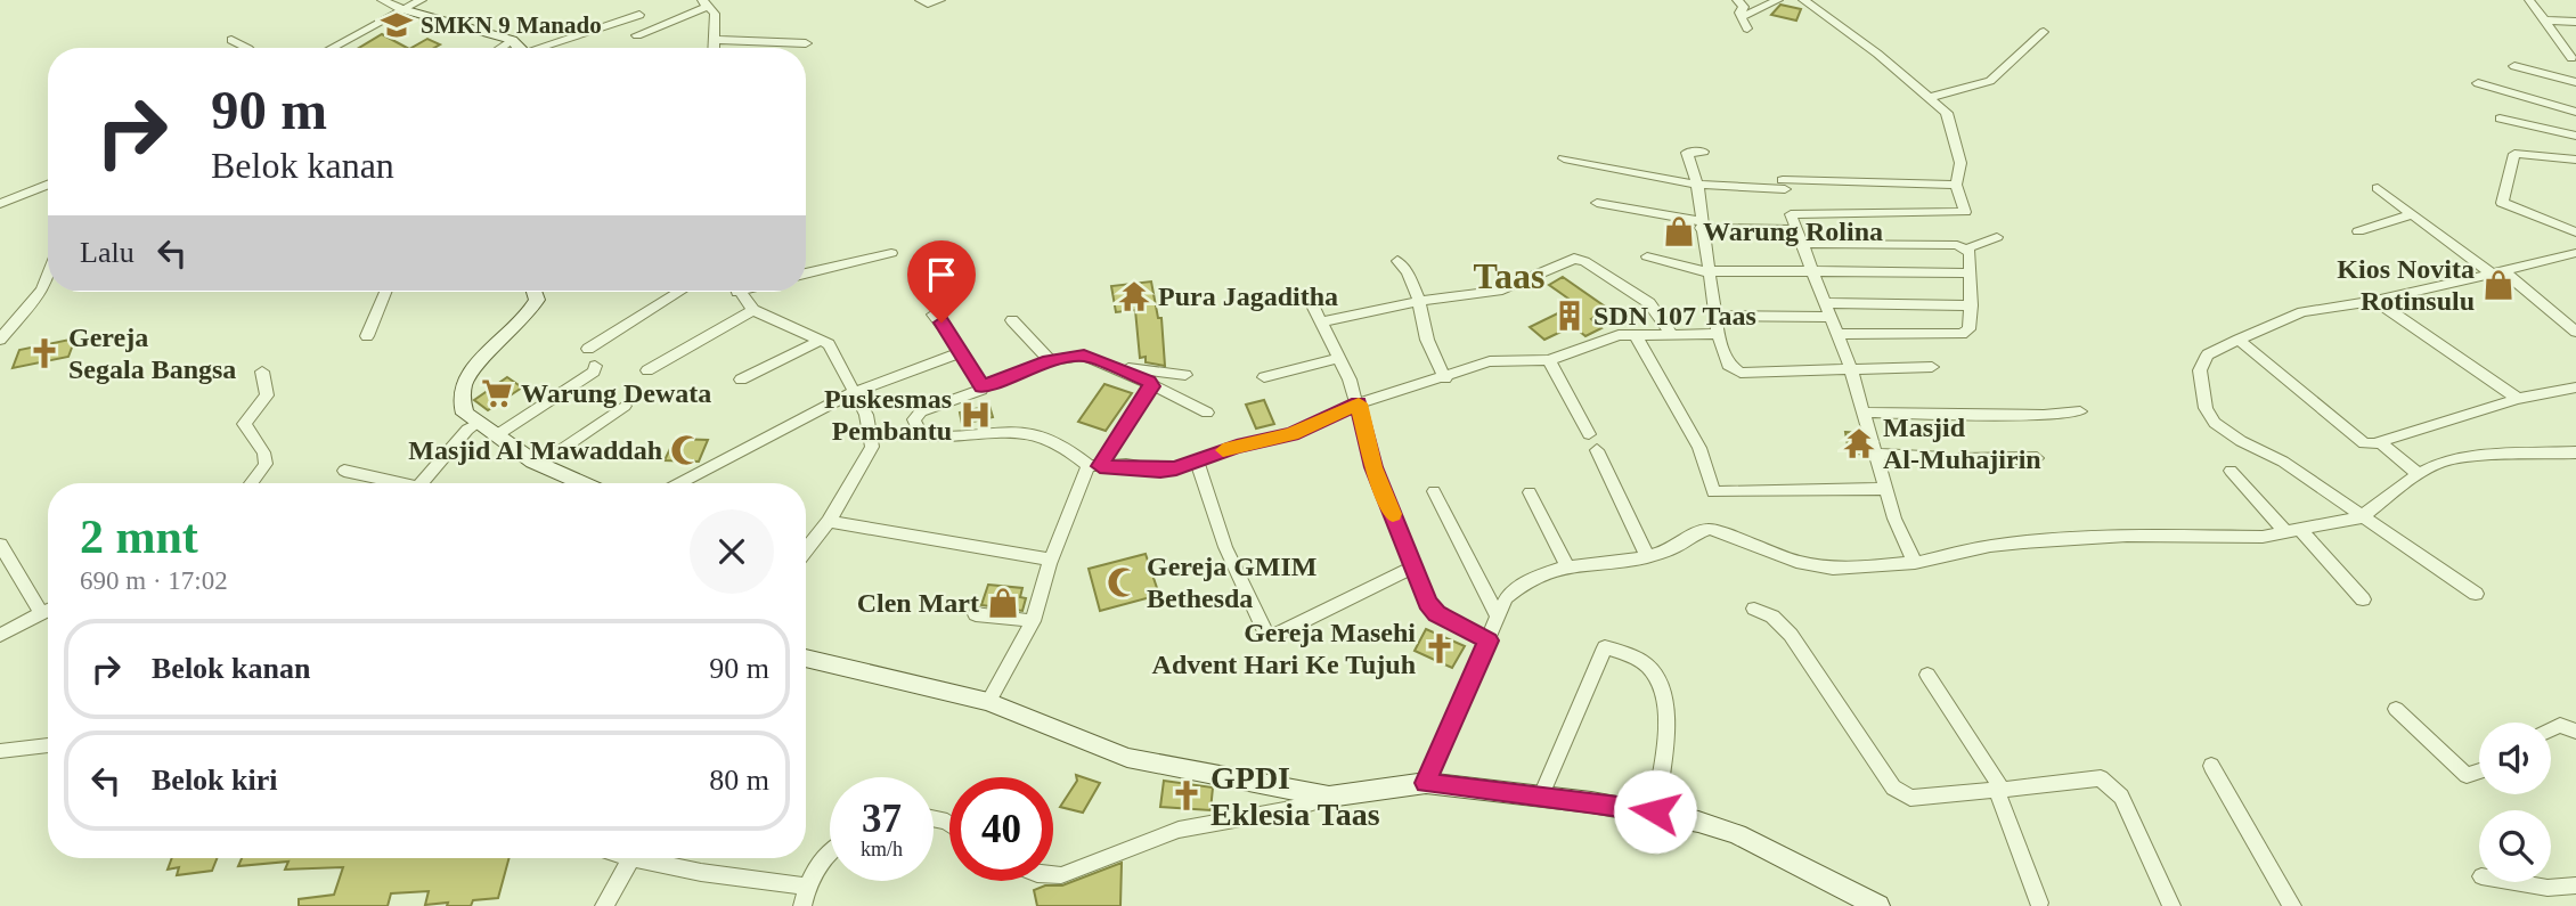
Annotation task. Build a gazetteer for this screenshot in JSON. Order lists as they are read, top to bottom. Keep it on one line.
{"districts":["Taas"],"places":{"school or university":["SMKN 9 Manado"],"shop":["Warung Rolina","Kios Novita Rotinsulu","Clen Mart"],"temple":["Pura Jagaditha","Masjid Al-Muhajirin"],"building":["SDN 107 Taas"],"church":["Gereja Segala Bangsa","Gereja Masehi Advent Hari Ke Tujuh","GPDI Eklesia Taas"],"supermarket":["Warung Dewata"],"hospital":["Puskesmas Pembantu"],"mosque":["Masjid Al Mawaddah","Gereja GMIM Bethesda"]},"page":{"turn":["90 m","Belok kanan"],"then":"Lalu","heading":["2 mnt","690 m · 17:02"],"list":[{"name":"Belok kanan","value":"90 m"},{"name":"Belok kiri","value":"80 m"}],"speed":"37 km/h","limit":"40"}}
